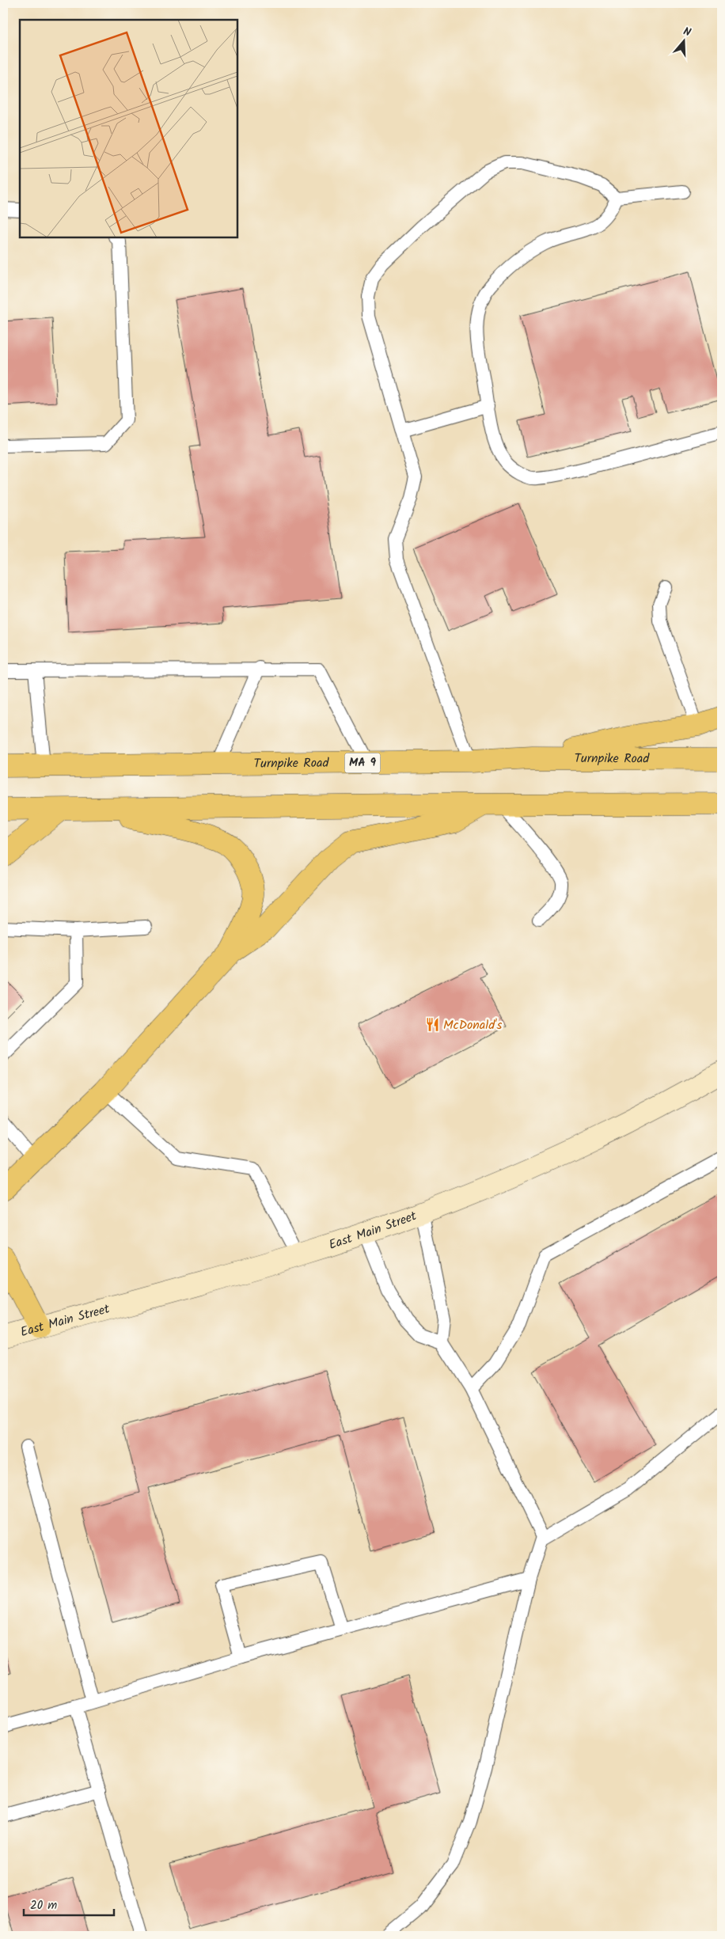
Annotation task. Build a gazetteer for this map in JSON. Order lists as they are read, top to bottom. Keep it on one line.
{"streets":{"highway":["Turnpike Road","MA 9"],"main road":["East Main Street"]},"places":{"restaurant":["McDonald's"]},"scale_bar":"20 m","north":"top"}
